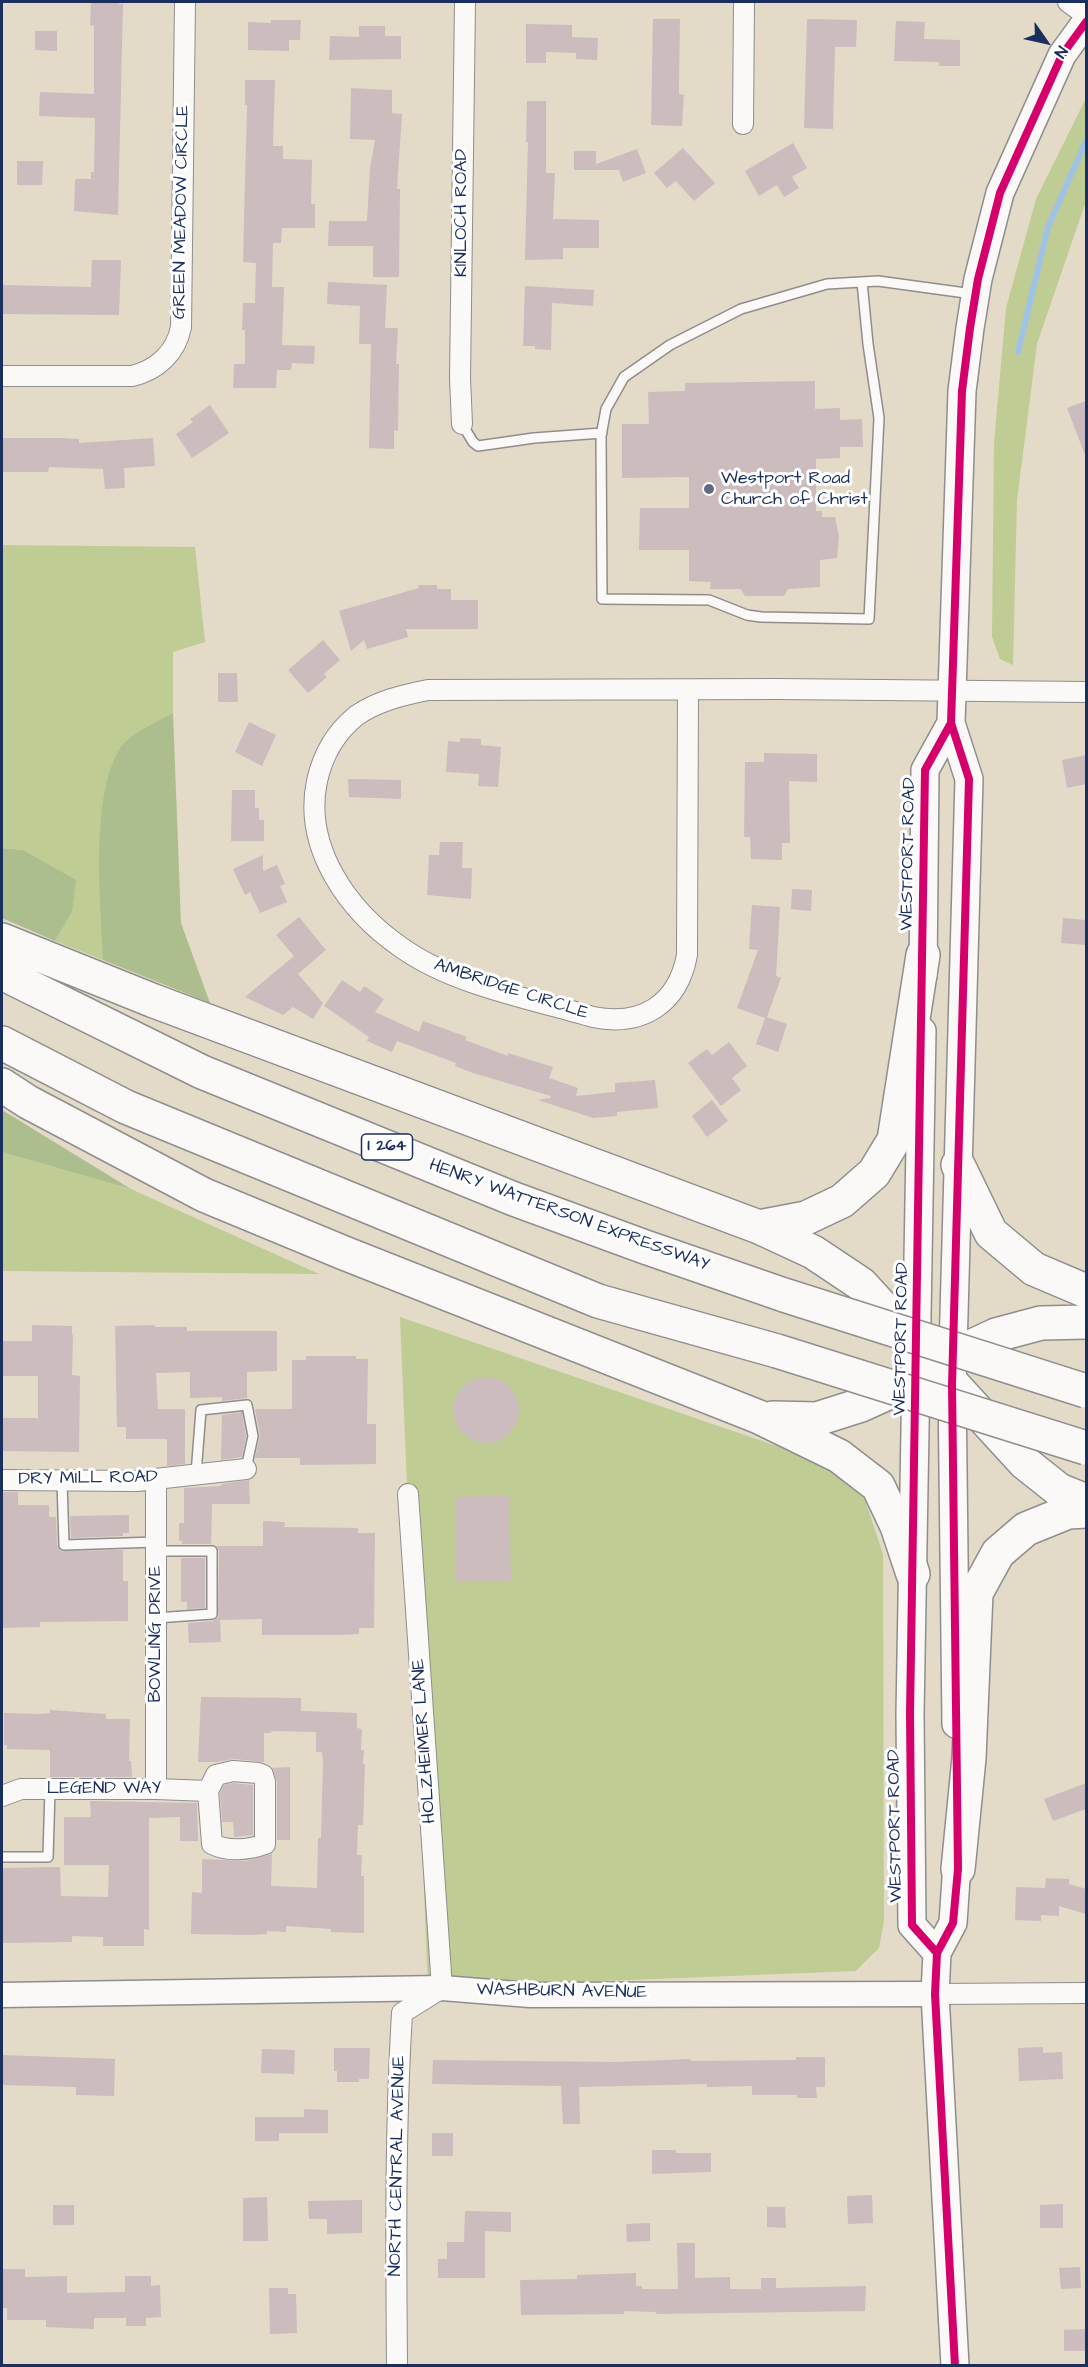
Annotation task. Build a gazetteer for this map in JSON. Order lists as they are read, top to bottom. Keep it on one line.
{"streets":{"highway":["I 264","HENRY WATTERSON EXPRESSWAY"],"main road":["WESTPORT ROAD"],"street":["GREEN MEADOW CIRCLE","KINLOCH ROAD","AMBRIDGE CIRCLE","DRY MILL ROAD","BOWLING DRIVE","HOLZHEIMER LANE","LEGEND WAY","WASHBURN AVENUE","NORTH CENTRAL AVENUE"]},"crossings":[["WESTPORT ROAD","AMBRIDGE CIRCLE"],["WESTPORT ROAD","WASHBURN AVENUE"],["DRY MILL ROAD","BOWLING DRIVE"],["BOWLING DRIVE","LEGEND WAY"],["HOLZHEIMER LANE","WASHBURN AVENUE"],["HOLZHEIMER LANE","NORTH CENTRAL AVENUE"],["WASHBURN AVENUE","NORTH CENTRAL AVENUE"]],"places":["Westport Road Church of Christ"],"north":"bottom right"}
